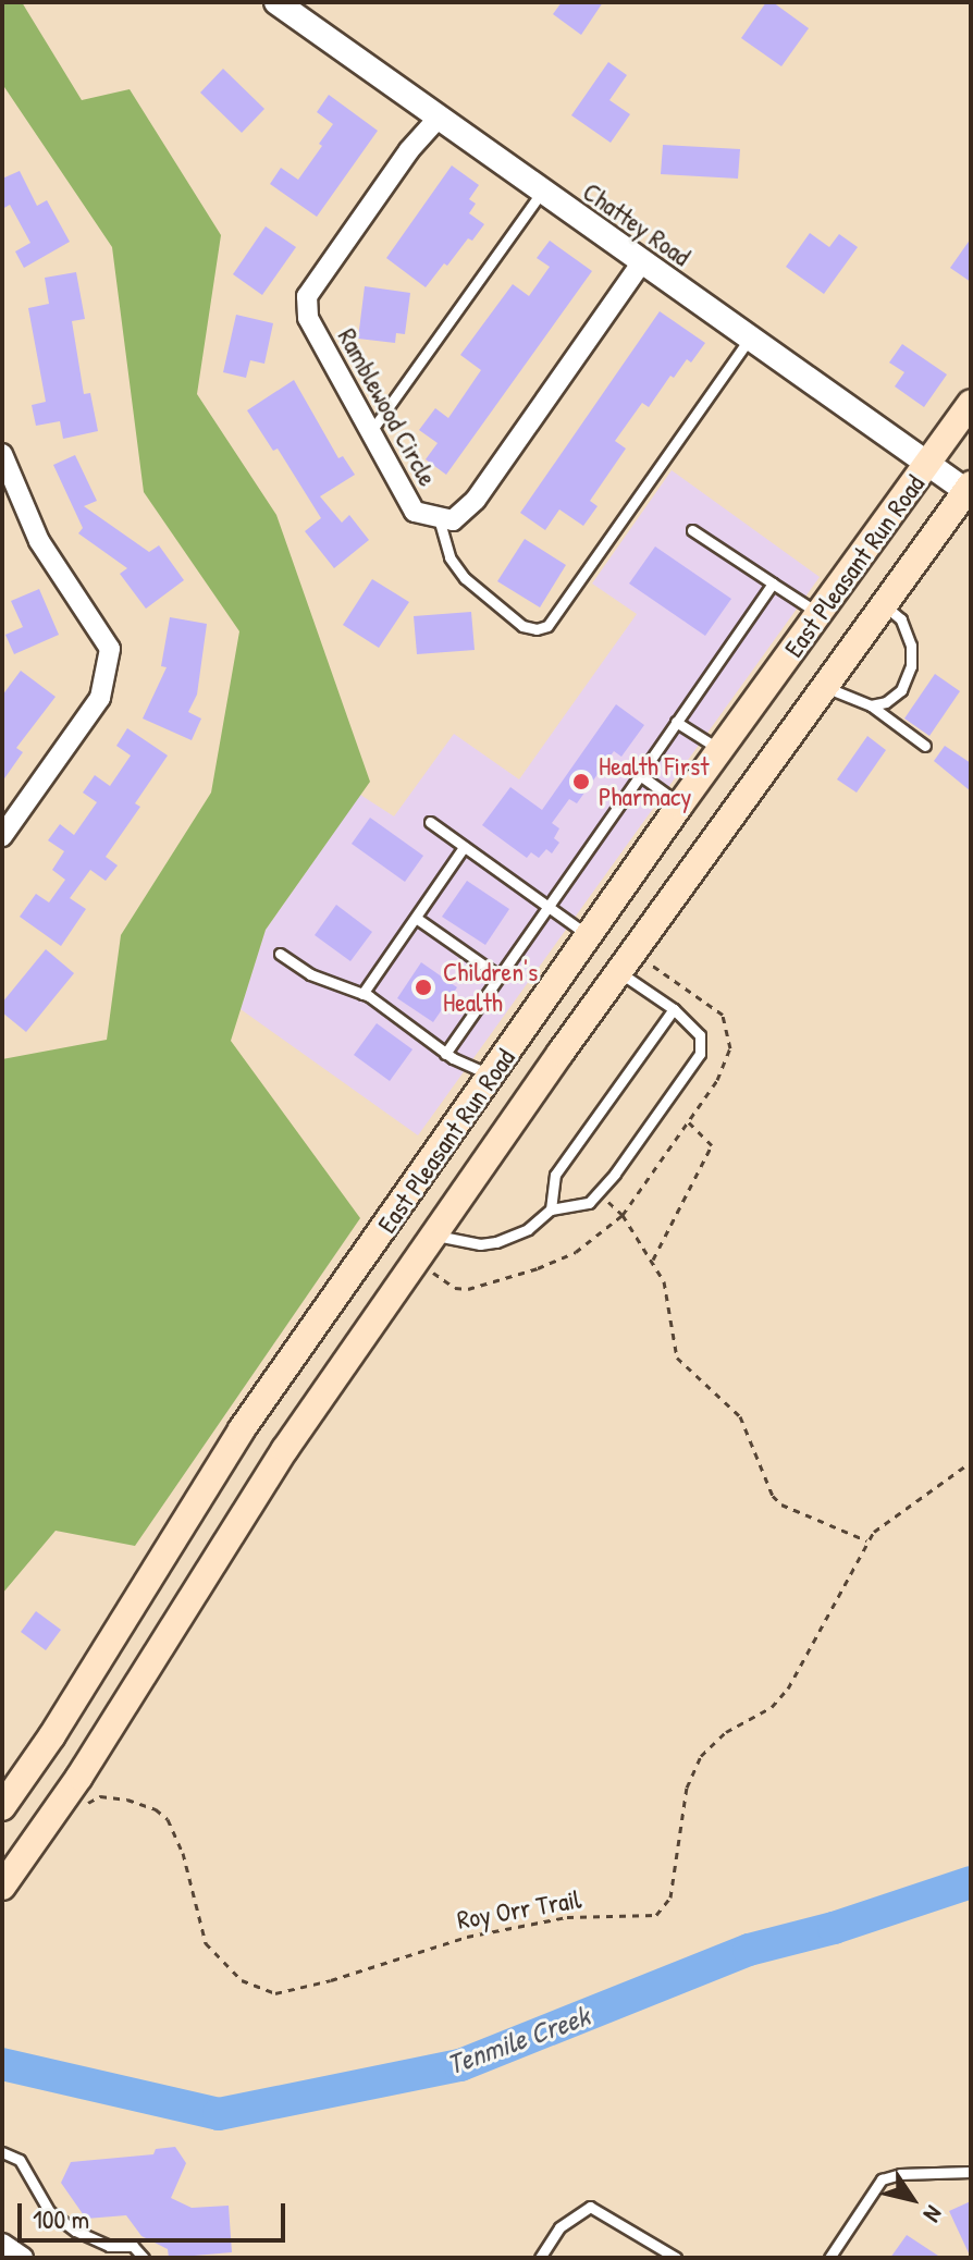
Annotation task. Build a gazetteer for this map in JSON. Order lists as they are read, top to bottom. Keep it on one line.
{"streets":{"main road":["East Pleasant Run Road"],"street":["Chattey Road","Ramblewood Circle"],"path":["Roy Orr Trail"]},"crossings":[["Chattey Road","Ramblewood Circle"],["Chattey Road","East Pleasant Run Road"]],"water":["Tenmile Creek"],"places":["Health First Pharmacy","Children's Health"],"scale_bar":"100 m","north":"bottom right"}
